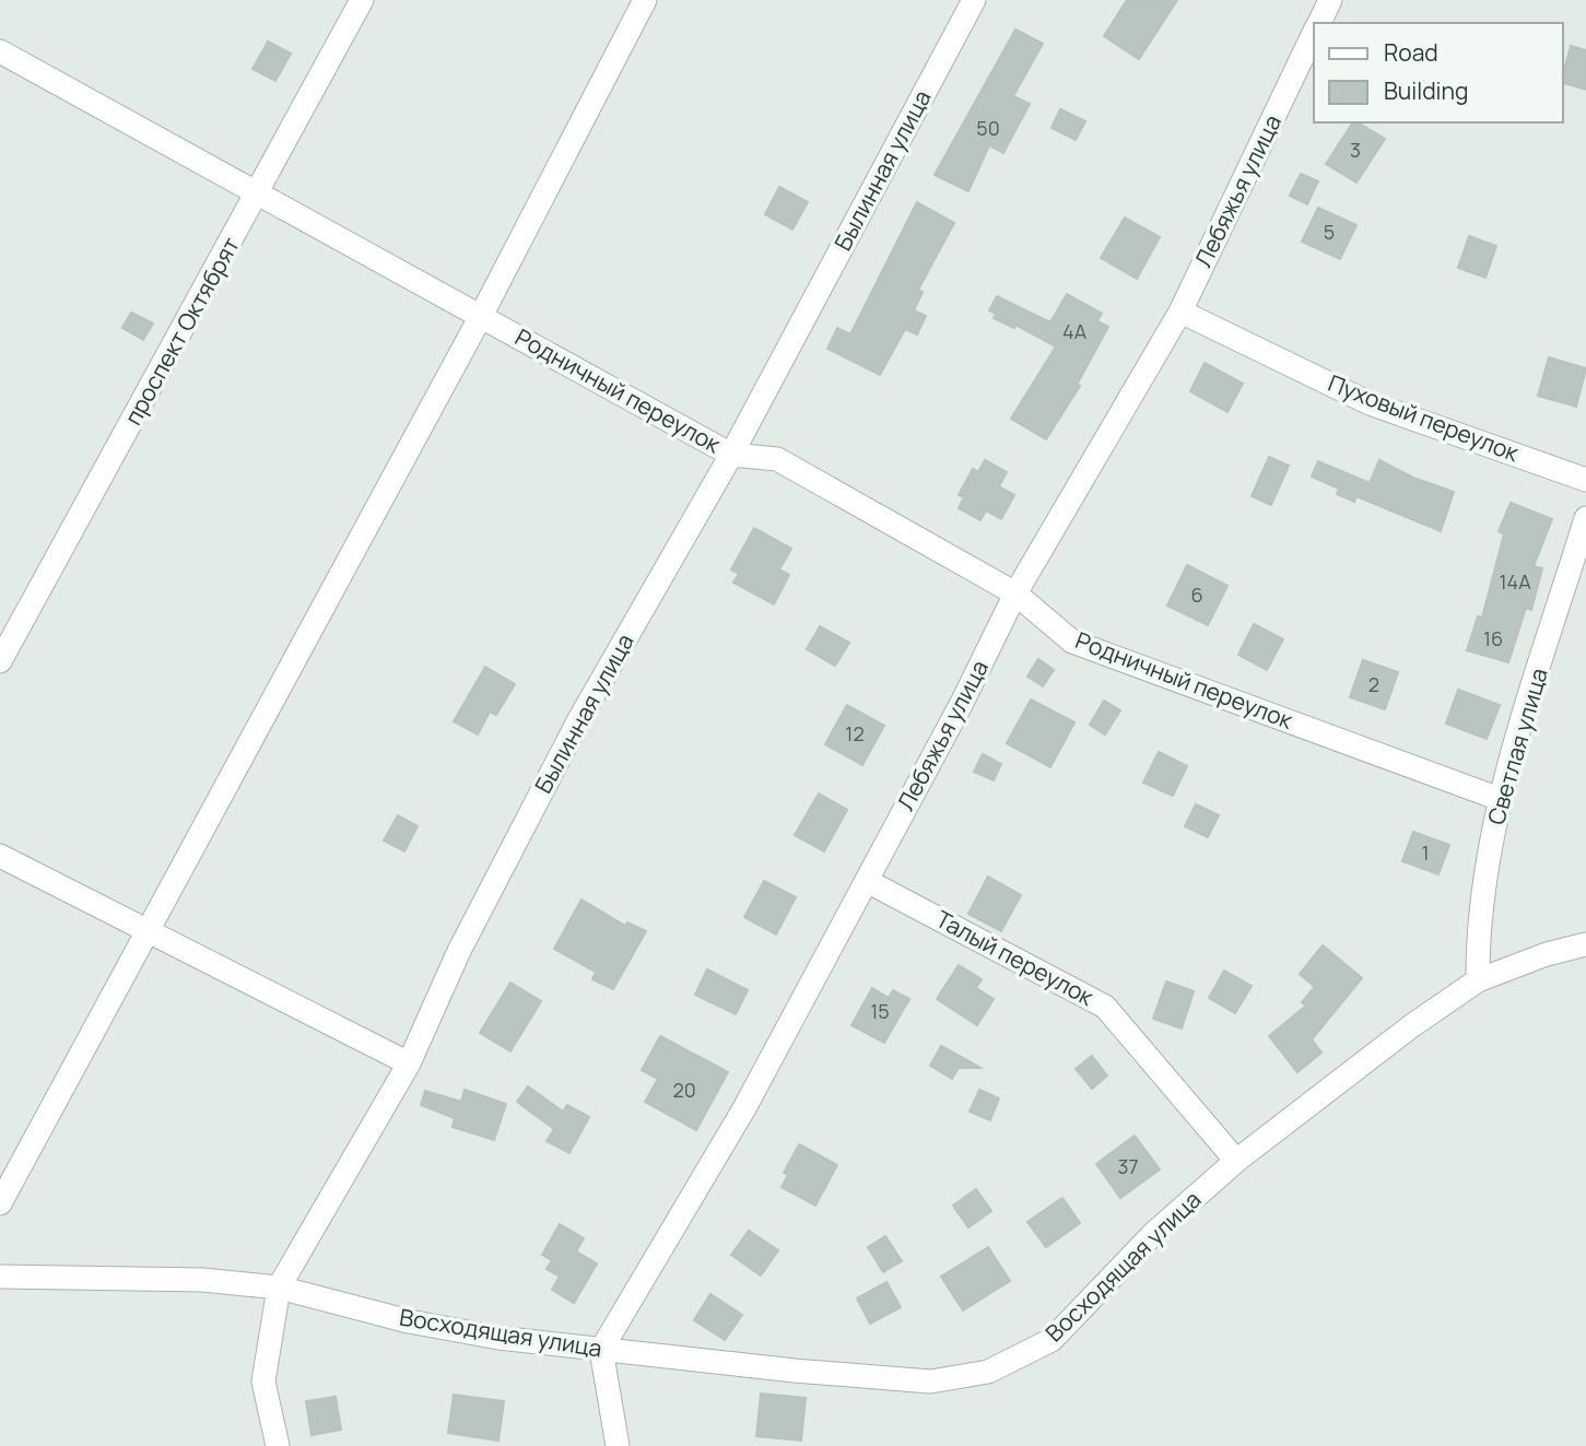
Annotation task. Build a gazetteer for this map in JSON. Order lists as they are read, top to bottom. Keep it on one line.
{"streets":{"street":["Былинная улица","Лебяжья улица","проспект Октябрят","Родничный переулок","Пуховый переулок","Светлая улица","Талый переулок","Восходящая улица"]},"crossings":[["Былинная улица","Родничный переулок"],["Былинная улица","Восходящая улица"],["Лебяжья улица","Родничный переулок"],["Лебяжья улица","Пуховый переулок"],["Лебяжья улица","Талый переулок"],["Лебяжья улица","Восходящая улица"],["проспект Октябрят","Родничный переулок"],["Родничный переулок","Светлая улица"],["Светлая улица","Восходящая улица"],["Талый переулок","Восходящая улица"]],"house_numbers":["50","3","5","4А","14А","6","16","2","12","1","15","20","37"],"legend":["Road","Building"]}
